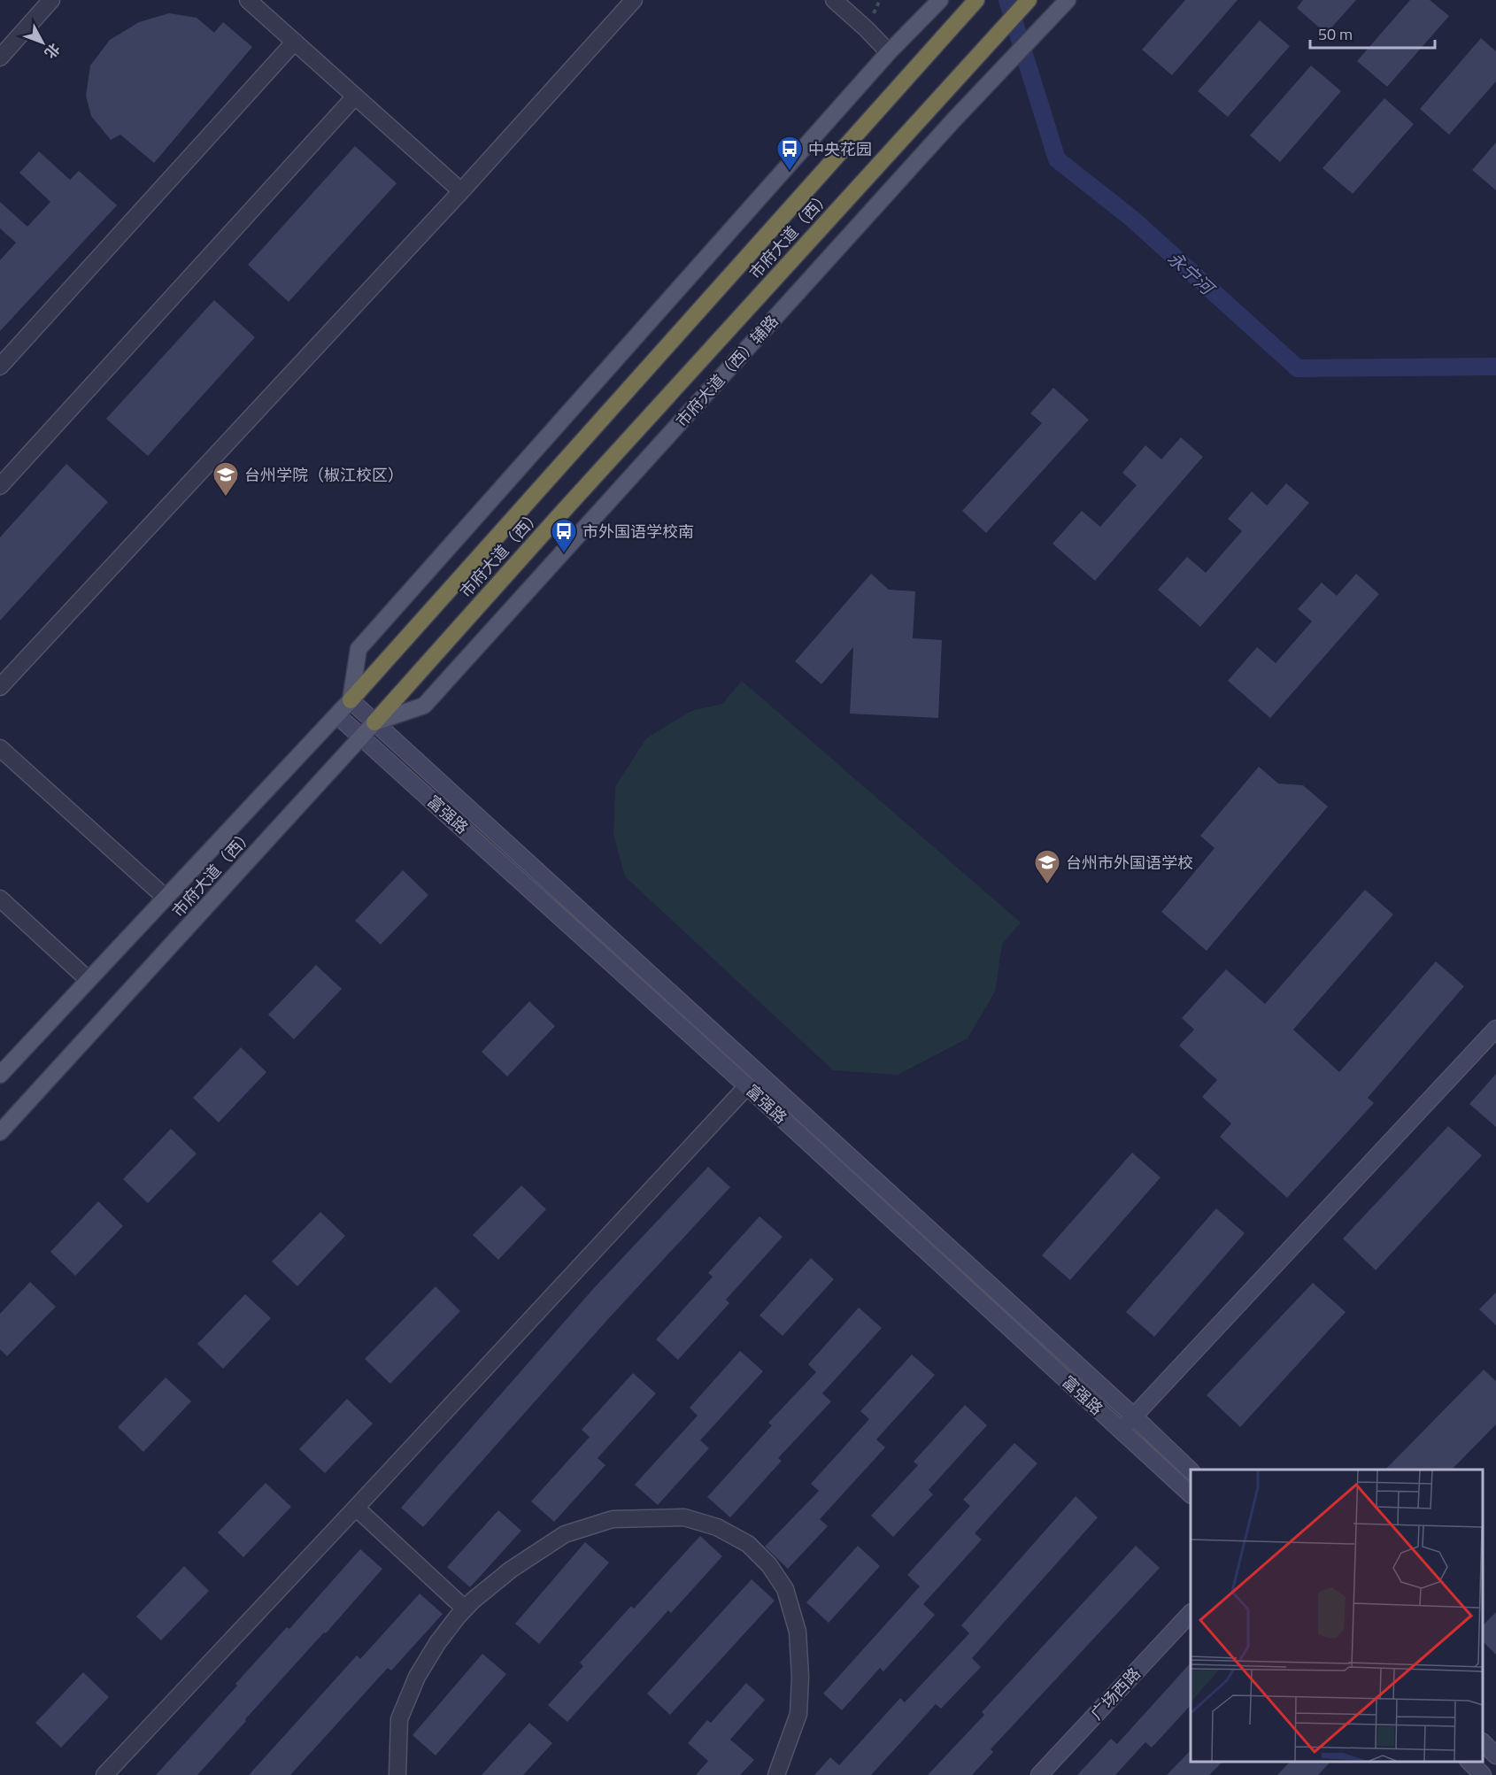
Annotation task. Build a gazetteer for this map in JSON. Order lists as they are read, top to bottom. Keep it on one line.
{"streets":{"highway":["市府大道（西）"],"main road":["市府大道（西）辅路","富强路","广场西路"]},"crossings":[["市府大道（西）","市府大道（西）辅路"],["市府大道（西）","富强路"],["市府大道（西）辅路","富强路"]],"water":["永宁河"],"places":{"bus stop":["中央花园","市外国语学校南"],"school or university":["台州学院（椒江校区）","台州市外国语学校"]},"scale_bar":"50 m","north":"bottom right"}
